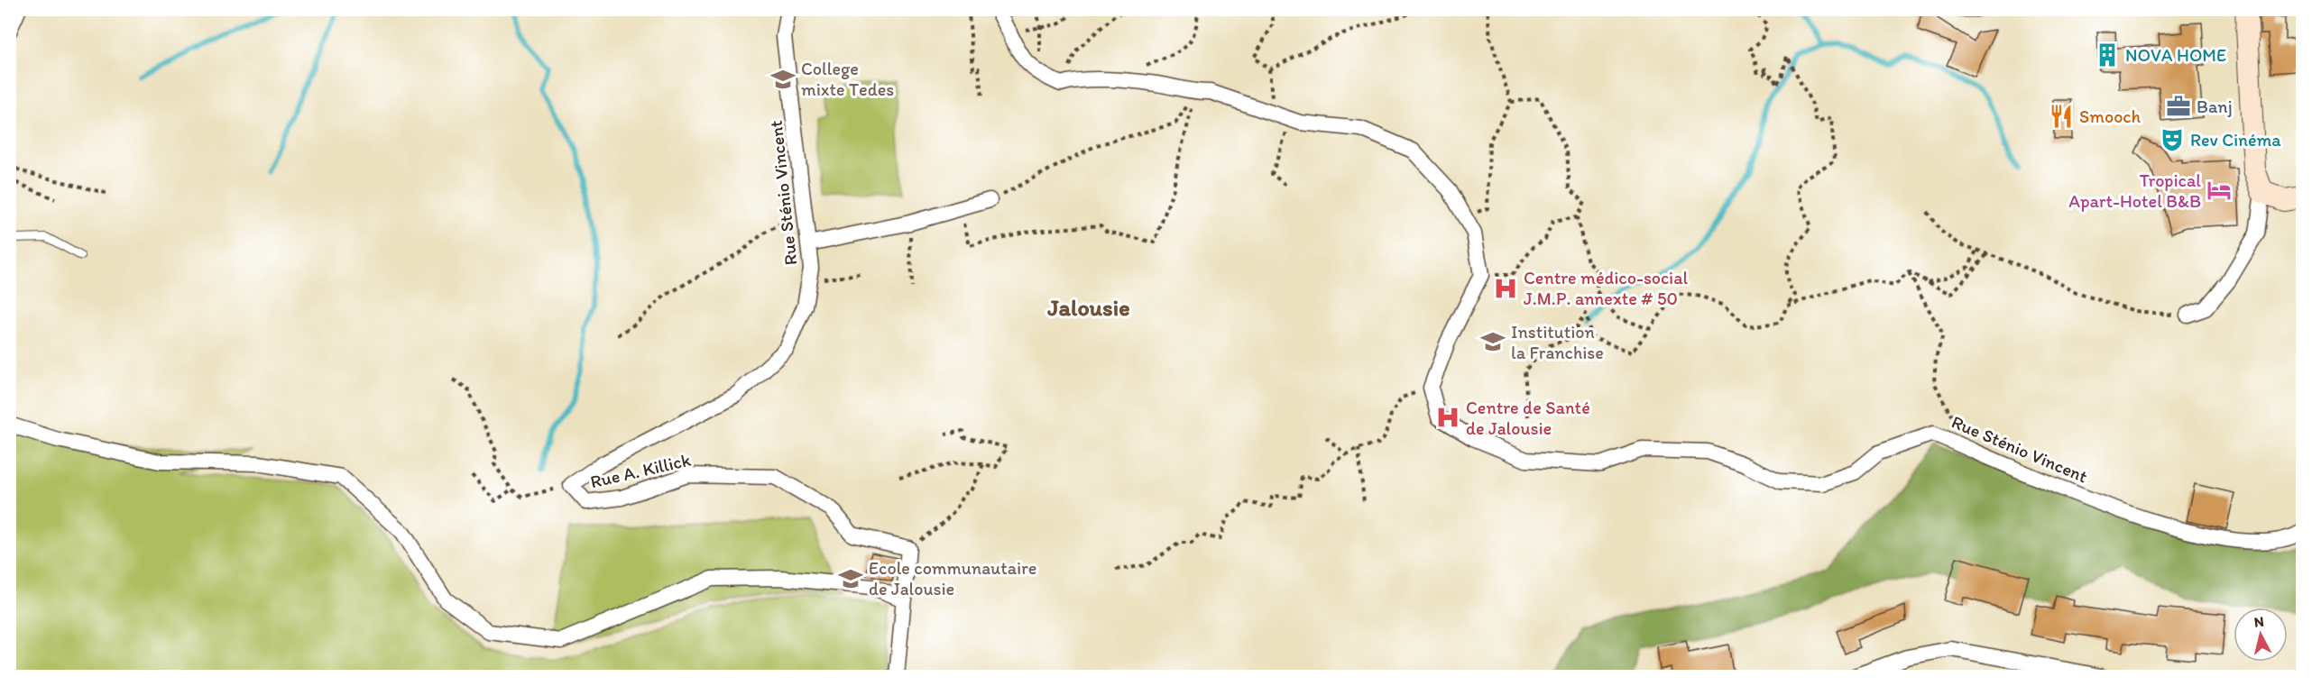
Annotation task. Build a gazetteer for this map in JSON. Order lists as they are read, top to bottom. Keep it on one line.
{"streets":{"street":["Rue Sténio Vincent","Rue A. Killick"]},"crossings":[["Rue Sténio Vincent","Rue A. Killick"]],"districts":["Jalousie"],"places":{"building":["NOVA HOME"],"school or university":["College mixte Tedes","Institution la Franchise","Ecole communautaire de Jalousie"],"office":["Banj"],"restaurant":["Smooch"],"theatre":["Rev Cinéma"],"hotel":["Tropical Apart-Hotel B&B"],"hospital":["Centre médico-social J.M.P. annexte # 50","Centre de Santé de Jalousie"]},"north":"top"}
